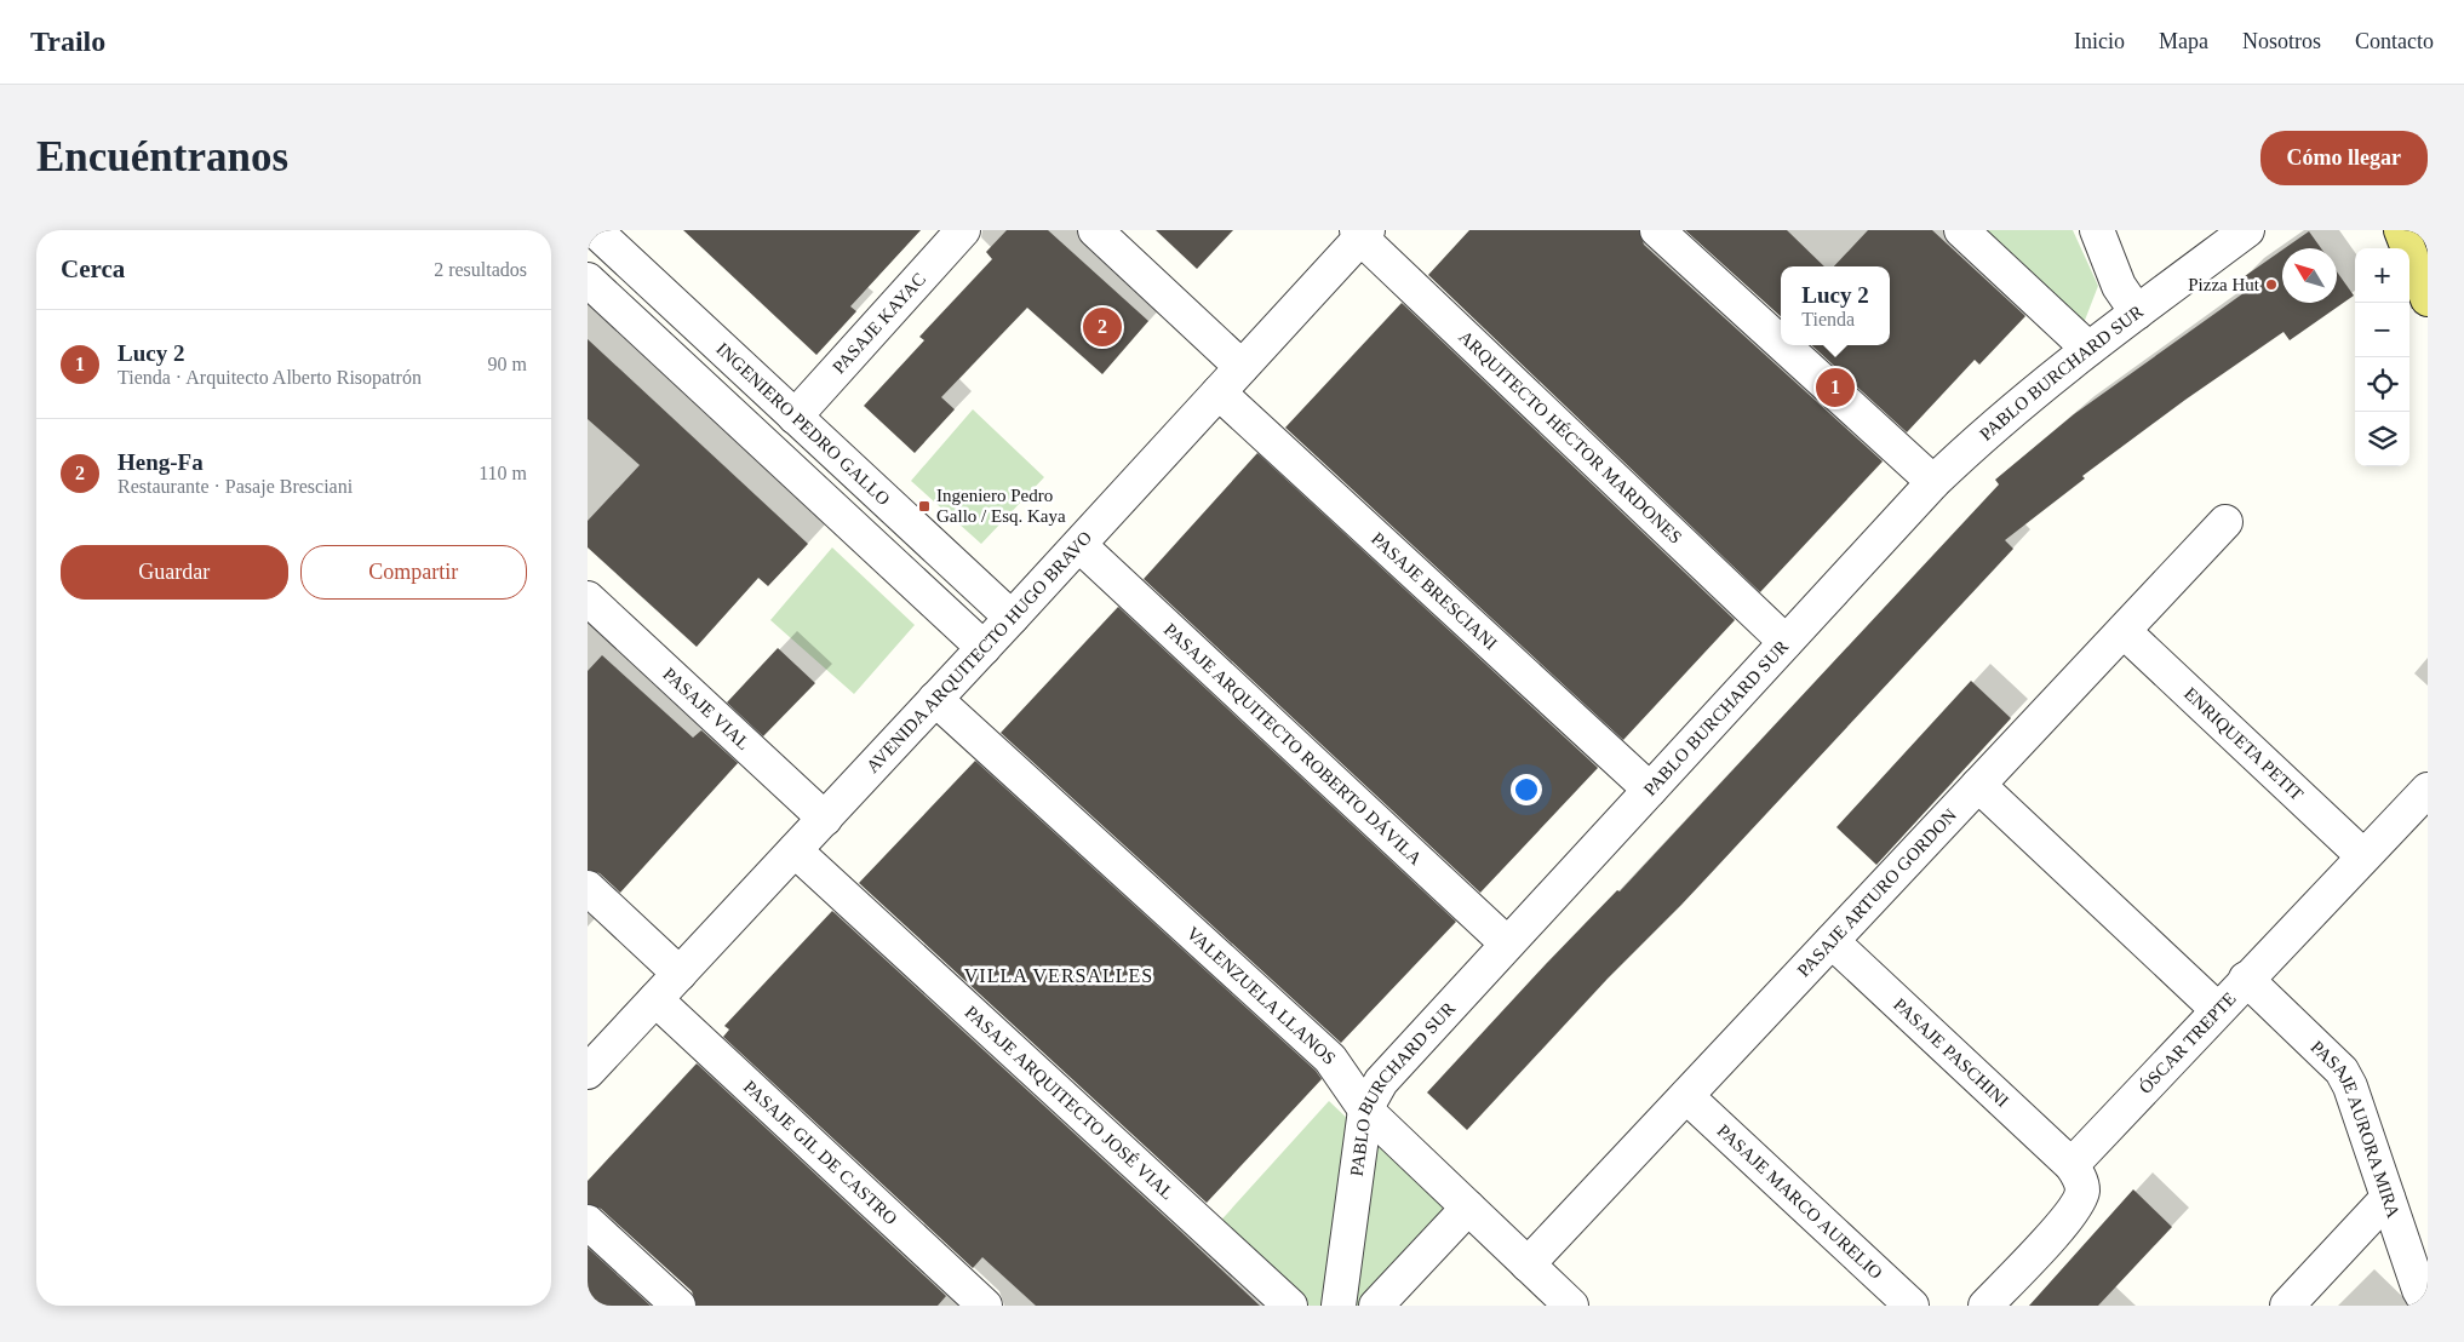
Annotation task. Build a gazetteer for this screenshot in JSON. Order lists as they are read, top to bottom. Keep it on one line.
{"streets":{"street":["PASAJE KAYAC","PABLO BURCHARD SUR","INGENIERO PEDRO GALLO","ARQUITECTO HÉCTOR MARDONES","PASAJE BRESCIANI","AVENIDA ARQUITECTO HUGO BRAVO","PASAJE VIAL","PASAJE ARQUITECTO ROBERTO DÁVILA","ENRIQUETA PETIT","PASAJE ARTURO GORDON","VALENZUELA LLANOS","ÓSCAR TREPTE","PASAJE PASCHINI","PASAJE ARQUITECTO JOSÉ VIAL","PASAJE AURORA MIRA","PASAJE GIL DE CASTRO","PASAJE MARCO AURELIO"]},"crossings":[["PASAJE KAYAC","INGENIERO PEDRO GALLO"],["PABLO BURCHARD SUR","ARQUITECTO HÉCTOR MARDONES"],["PABLO BURCHARD SUR","PASAJE BRESCIANI"],["PABLO BURCHARD SUR","PASAJE ARQUITECTO ROBERTO DÁVILA"],["PABLO BURCHARD SUR","VALENZUELA LLANOS"],["INGENIERO PEDRO GALLO","AVENIDA ARQUITECTO HUGO BRAVO"],["ARQUITECTO HÉCTOR MARDONES","AVENIDA ARQUITECTO HUGO BRAVO"],["PASAJE BRESCIANI","AVENIDA ARQUITECTO HUGO BRAVO"],["AVENIDA ARQUITECTO HUGO BRAVO","PASAJE VIAL"],["AVENIDA ARQUITECTO HUGO BRAVO","PASAJE ARQUITECTO ROBERTO DÁVILA"],["AVENIDA ARQUITECTO HUGO BRAVO","VALENZUELA LLANOS"],["AVENIDA ARQUITECTO HUGO BRAVO","PASAJE ARQUITECTO JOSÉ VIAL"],["AVENIDA ARQUITECTO HUGO BRAVO","PASAJE GIL DE CASTRO"],["ENRIQUETA PETIT","PASAJE ARTURO GORDON"],["ENRIQUETA PETIT","ÓSCAR TREPTE"],["PASAJE ARTURO GORDON","VALENZUELA LLANOS"],["PASAJE ARTURO GORDON","PASAJE PASCHINI"],["PASAJE ARTURO GORDON","PASAJE MARCO AURELIO"],["ÓSCAR TREPTE","PASAJE PASCHINI"],["ÓSCAR TREPTE","PASAJE AURORA MIRA"]],"districts":["VILLA VERSALLES"],"places":{"other":["Pizza Hut"],"transit":["Ingeniero Pedro Gallo / Esq. Kaya"]},"north":"top left","page":{"header":"Trailo","nav":["Inicio","Mapa","Nosotros","Contacto"],"buttons":["Cómo llegar",["Guardar","Compartir"]],"title":"Encuéntranos","heading":["Cerca","2 resultados"],"map_buttons":["+","−"],"popup":["Lucy 2","Tienda"],"pins":["2","1"],"list":[{"mark":"1","name":"Lucy 2","note":"Tienda · Arquitecto Alberto Risopatrón","value":"90 m"},{"mark":"2","name":"Heng-Fa","note":"Restaurante · Pasaje Bresciani","value":"110 m"}]}}
